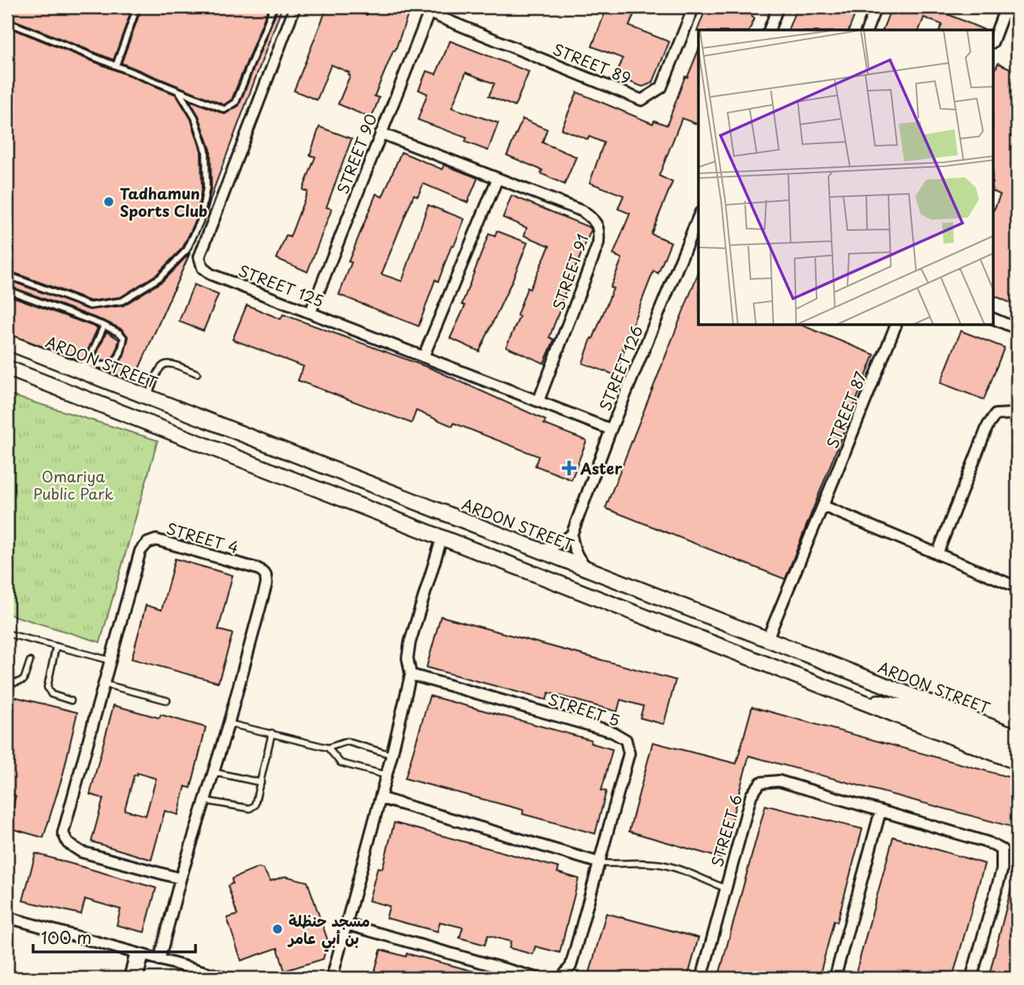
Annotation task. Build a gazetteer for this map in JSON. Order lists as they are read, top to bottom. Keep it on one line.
{"streets":{"main road":["ARDON STREET"],"street":["STREET 89","STREET 90","STREET 91","STREET 125","STREET 126","STREET 87","STREET 4","STREET 5","STREET 6"]},"crossings":[["STREET 89","STREET 90"],["STREET 90","STREET 91"],["STREET 90","STREET 125"],["STREET 91","STREET 125"],["STREET 125","STREET 126"],["ARDON STREET","STREET 87"]],"parks":["Omariya Public Park"],"places":{"other":["Tadhamun Sports Club","مسجد حنظلة بن أبي عامر"],"health":["Aster"]},"scale_bar":"100 m"}
